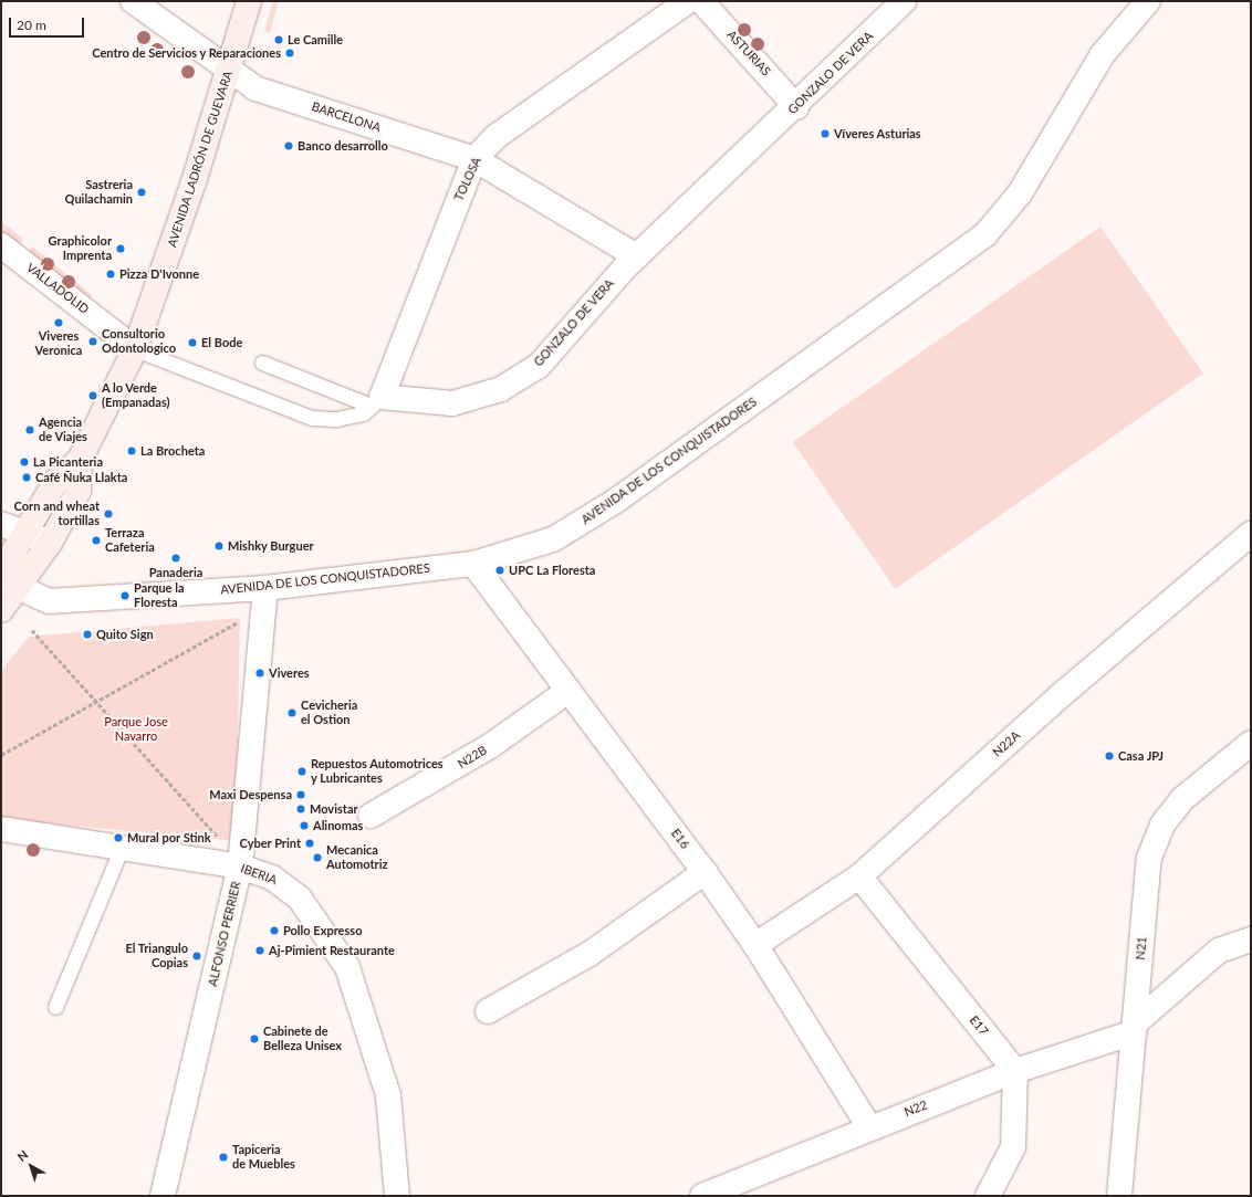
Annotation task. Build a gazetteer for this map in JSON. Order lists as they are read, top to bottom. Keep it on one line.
{"streets":{"main road":["AVENIDA LADRÓN DE GUEVARA"],"street":["ASTURIAS","GONZALO DE VERA","BARCELONA","TOLOSA","VALLADOLID","AVENIDA DE LOS CONQUISTADORES","N22A","N22B","E16","IBERIA","ALFONSO PERRIER","N21","E17","N22"]},"crossings":[["ASTURIAS","GONZALO DE VERA"],["GONZALO DE VERA","BARCELONA"],["GONZALO DE VERA","TOLOSA"],["BARCELONA","AVENIDA LADRÓN DE GUEVARA"],["BARCELONA","TOLOSA"],["AVENIDA LADRÓN DE GUEVARA","VALLADOLID"],["AVENIDA LADRÓN DE GUEVARA","AVENIDA DE LOS CONQUISTADORES"],["AVENIDA DE LOS CONQUISTADORES","E16"],["AVENIDA DE LOS CONQUISTADORES","ALFONSO PERRIER"],["N22A","E16"],["N22A","E17"],["N22B","E16"],["E16","N22"],["IBERIA","ALFONSO PERRIER"],["N21","N22"],["E17","N22"]],"parks":["Parque Jose Navarro"],"places":["Le Camille","Centro de Servicios y Reparaciones","Víveres Asturias","Banco desarrollo","Sastreria Quilachamin","Graphicolor Imprenta","Pizza D'Ivonne","Viveres Veronica","Consultorio Odontologico","El Bode","A lo Verde (Empanadas)","Agencia de Viajes","La Brocheta","La Picanteria","Café Ñuka Llakta","Corn and wheat tortillas","Terraza Cafeteria","Mishky Burguer","Panaderia","UPC La Floresta","Parque la Floresta","Quito Sign","Viveres","Cevicheria el Ostion","Casa JPJ","Repuestos Automotrices y Lubricantes","Maxi Despensa","Movistar","Alinomas","Mural por Stink","Cyber Print","Mecanica Automotriz","Pollo Expresso","Aj-Pimient Restaurante","El Triangulo Copias","Cabinete de Belleza Unisex","Tapiceria de Muebles"],"scale_bar":"20 m","north":"top left"}
